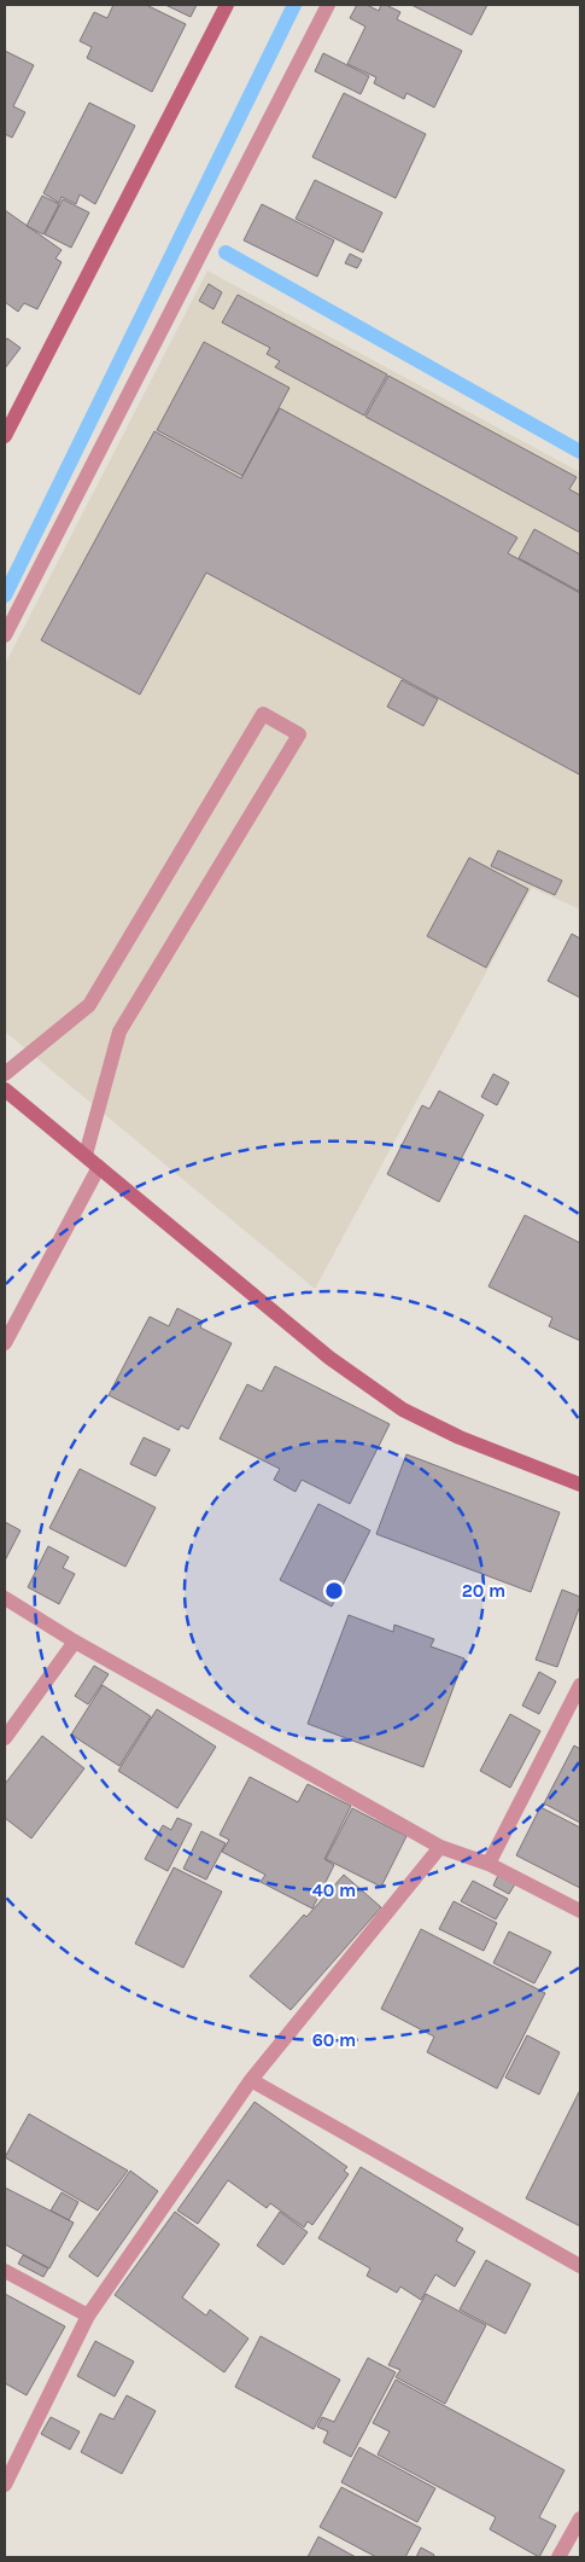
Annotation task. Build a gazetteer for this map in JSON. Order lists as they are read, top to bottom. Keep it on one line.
{"rings":["20 m","40 m","60 m"]}
